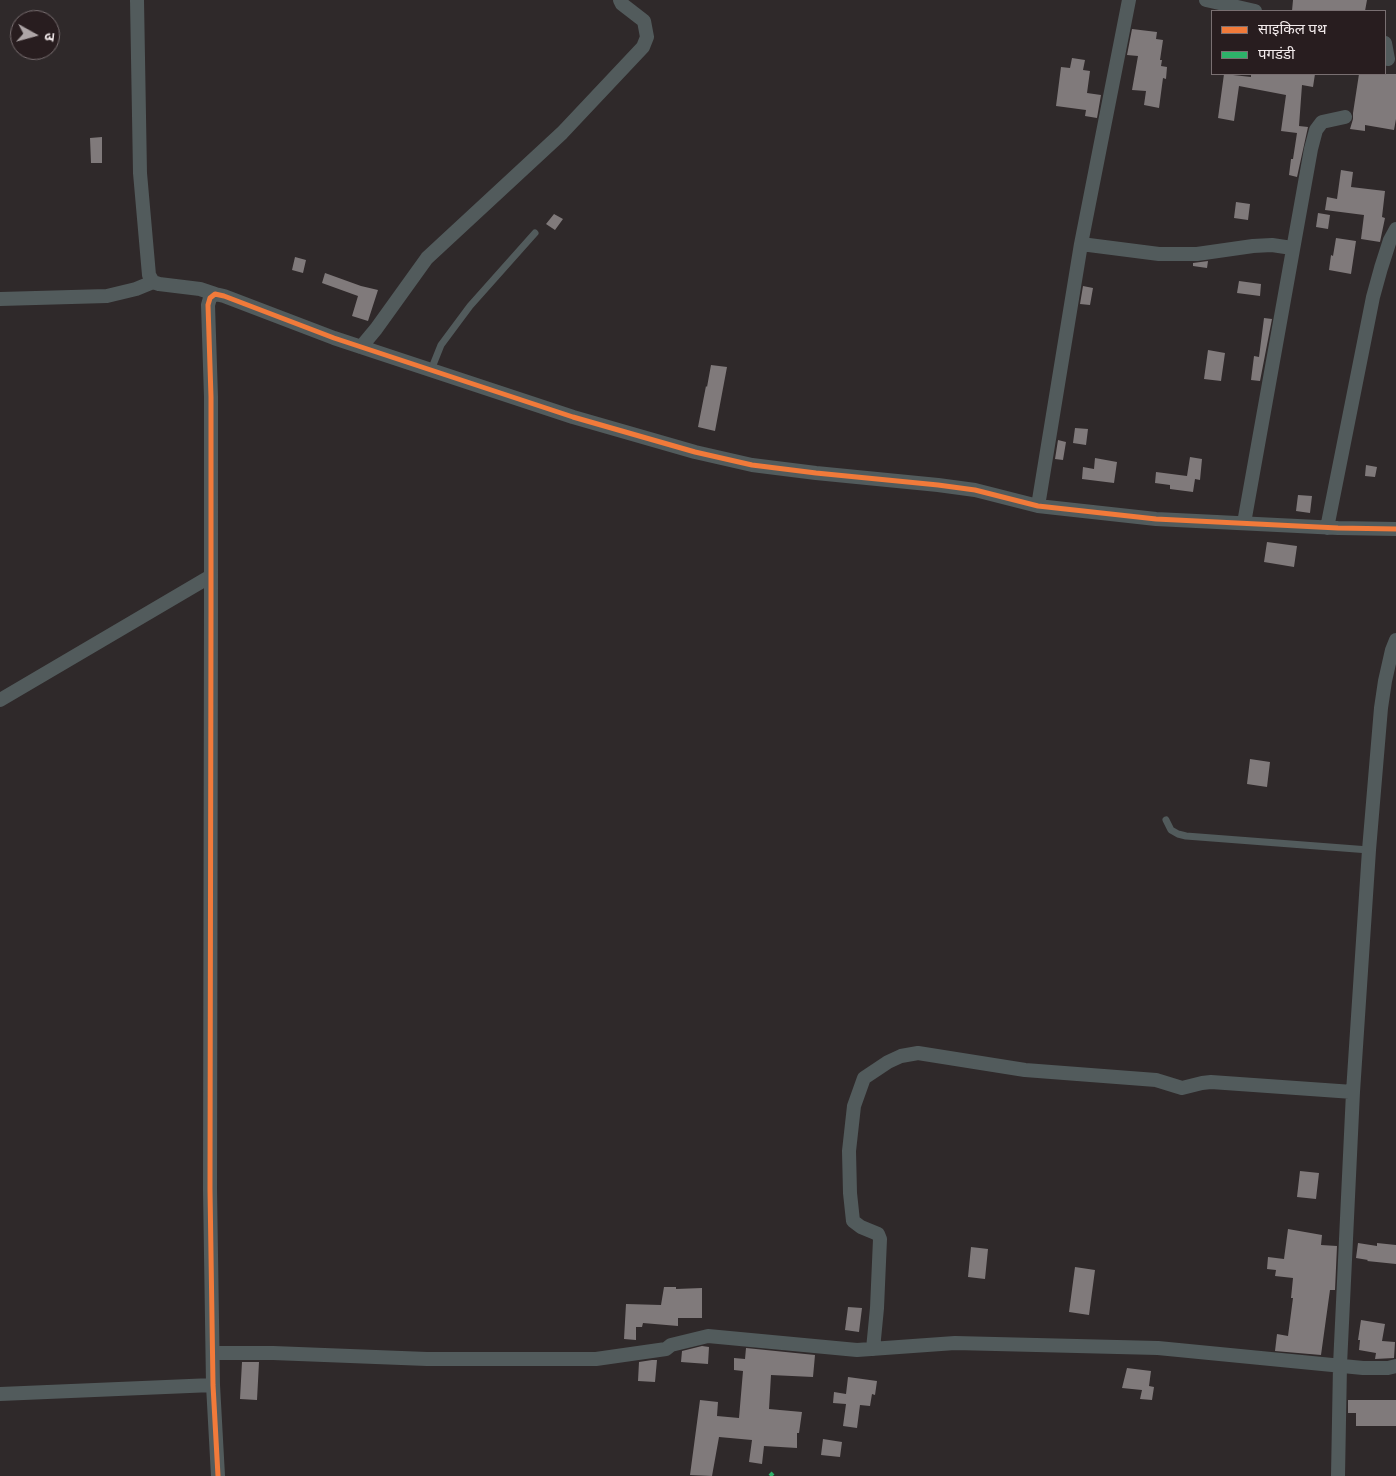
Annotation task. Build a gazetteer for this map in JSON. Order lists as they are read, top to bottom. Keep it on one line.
{"legend":["साइकिल पथ","पगडंडी"],"north":"right"}
